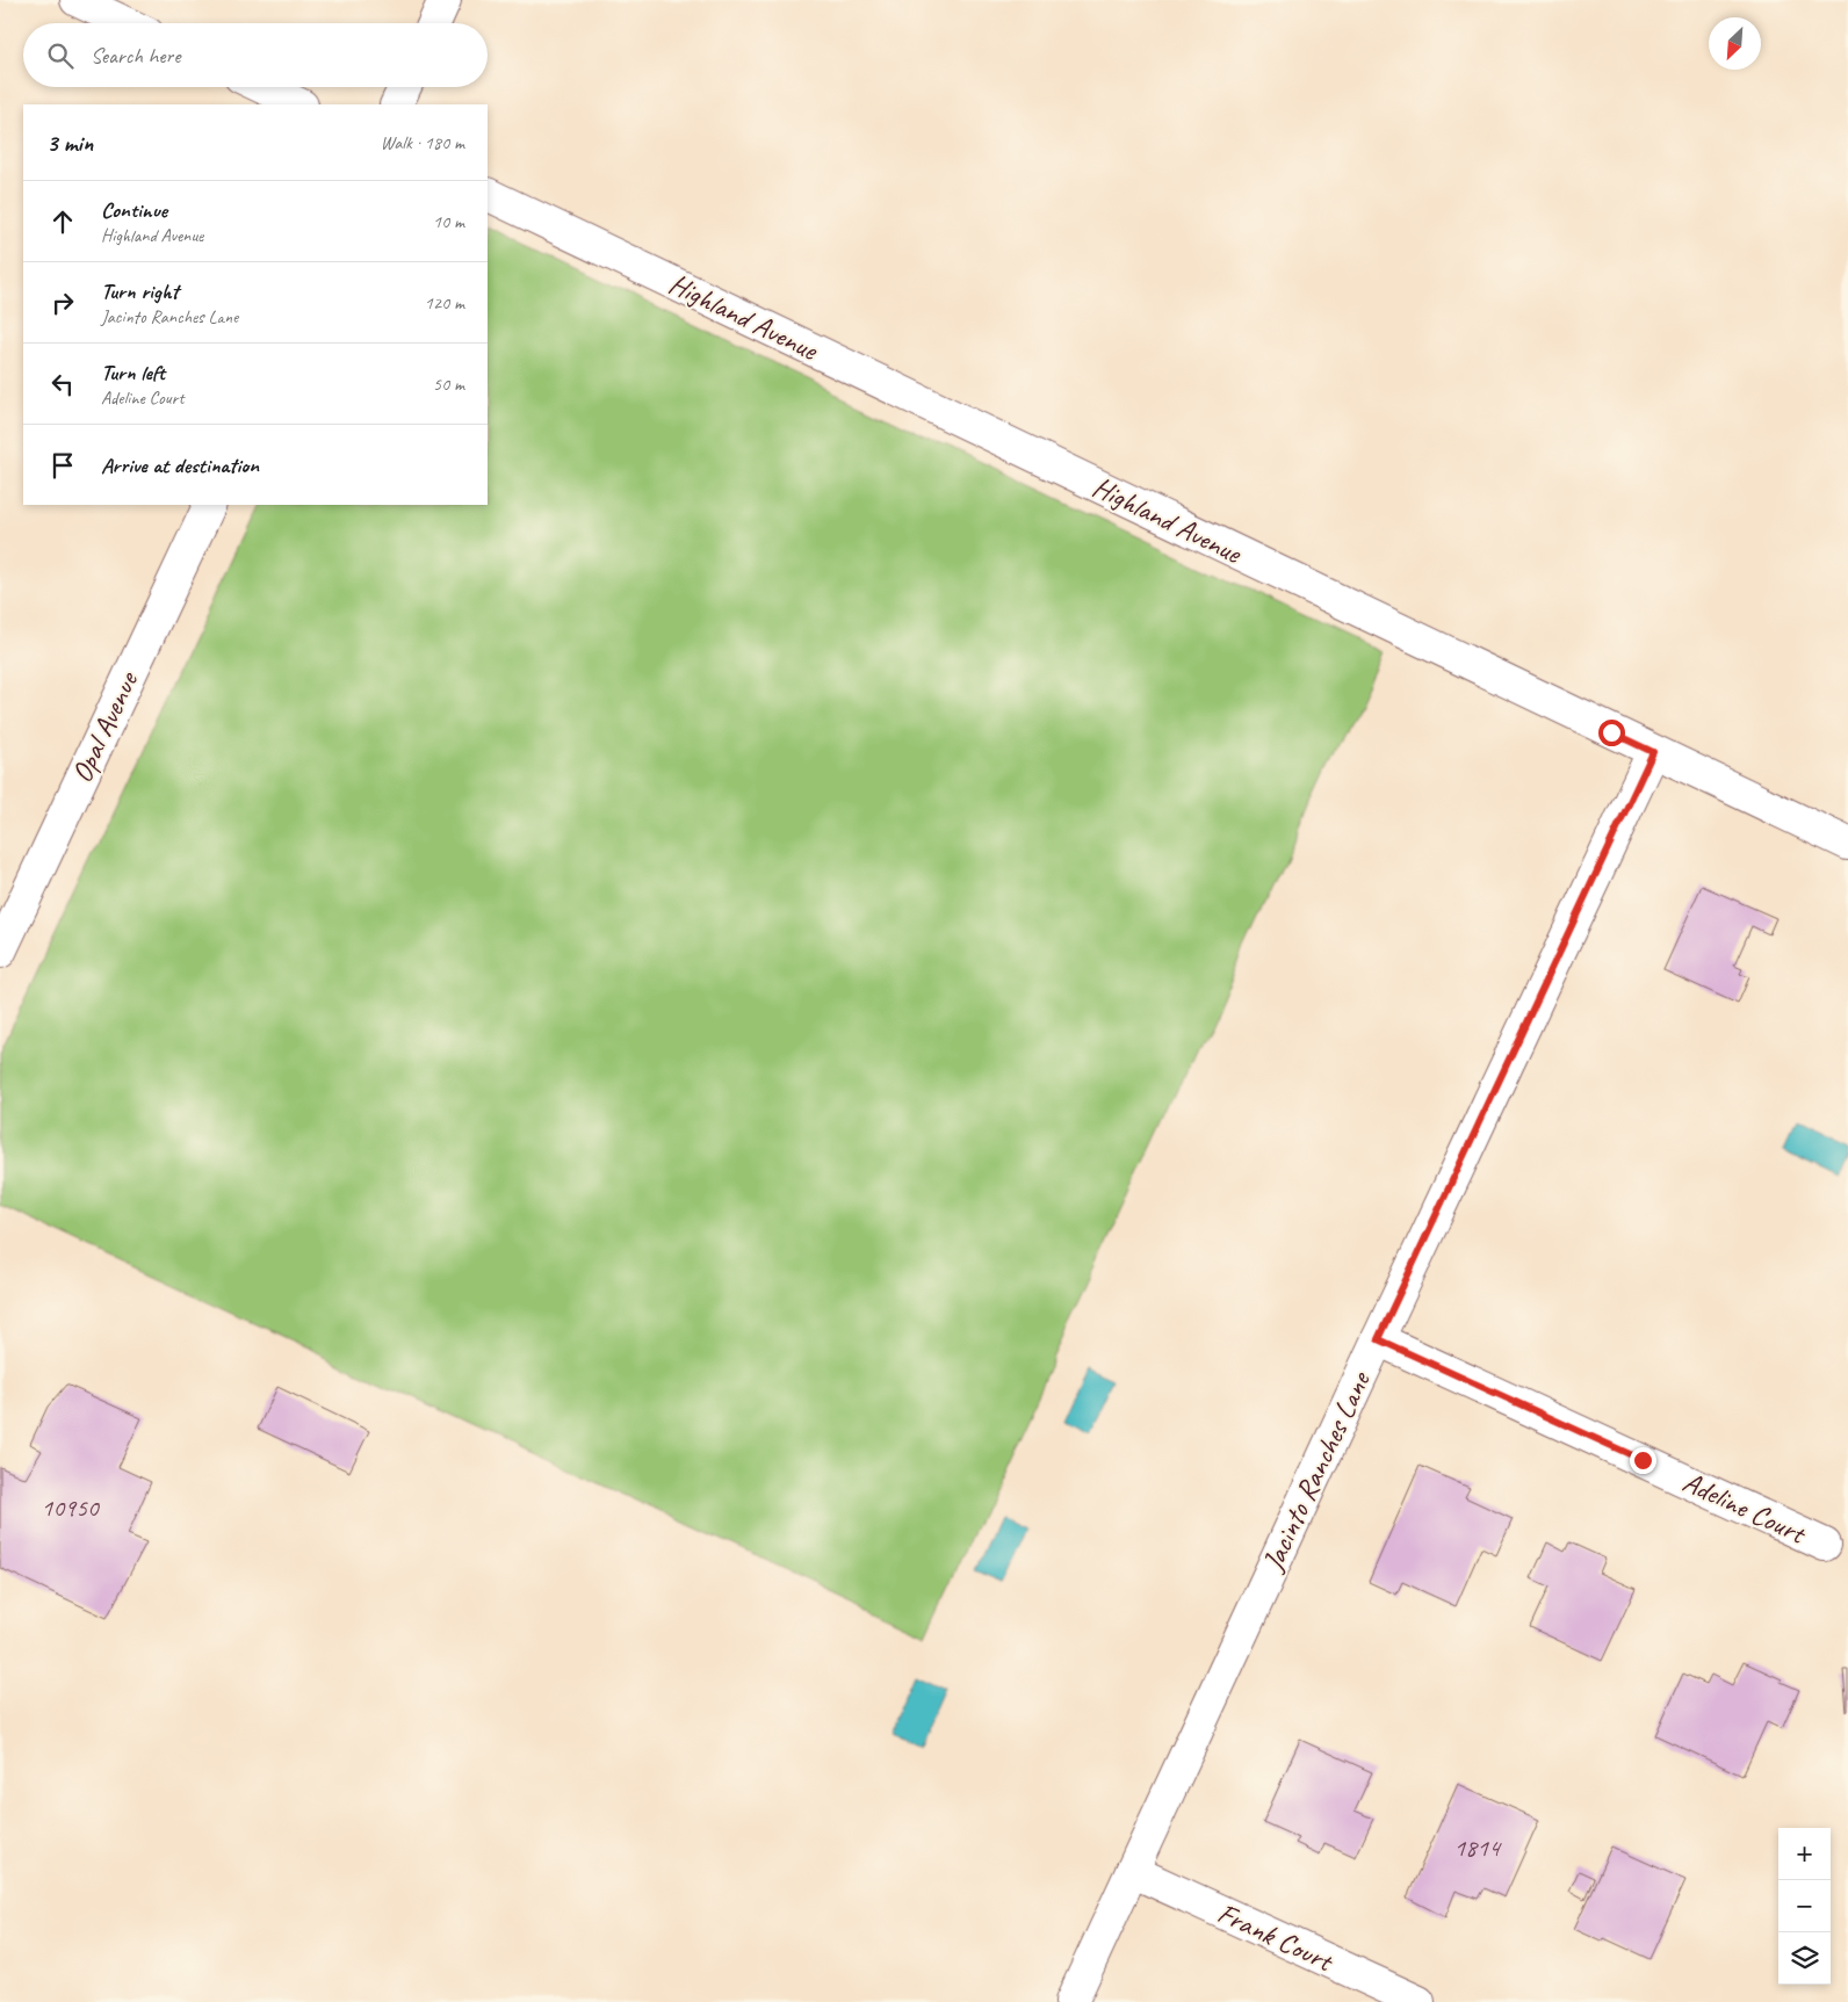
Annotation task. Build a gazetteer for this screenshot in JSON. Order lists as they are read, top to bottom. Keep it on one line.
{"streets":{"street":["Highland Avenue","Opal Avenue","Jacinto Ranches Lane","Adeline Court","Frank Court"]},"crossings":[["Highland Avenue","Jacinto Ranches Lane"],["Jacinto Ranches Lane","Adeline Court"],["Jacinto Ranches Lane","Frank Court"]],"house_numbers":["10950","1814"],"north":"bottom left","page":{"search":"Search here","heading":["3 min","Walk · 180 m"],"list":[["Continue","Highland Avenue","10 m"],["Turn right","Jacinto Ranches Lane","120 m"],["Turn left","Adeline Court","50 m"],"Arrive at destination"],"map_buttons":["+","−"]}}
